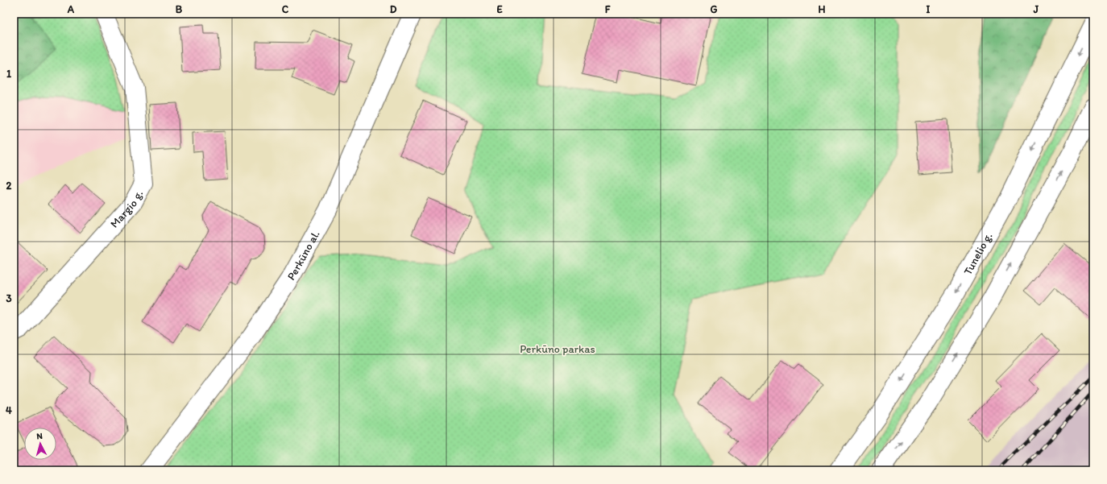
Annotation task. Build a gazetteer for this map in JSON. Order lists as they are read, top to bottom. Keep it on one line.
{"streets":{"main road":["Margio g.","Tunelio g.","Perkūno al."]},"parks":["Perkūno parkas"],"north":"top","grid":{"columns":["A","B","C","D","E","F","G","H","I","J"],"rows":["1","2","3","4"]}}
